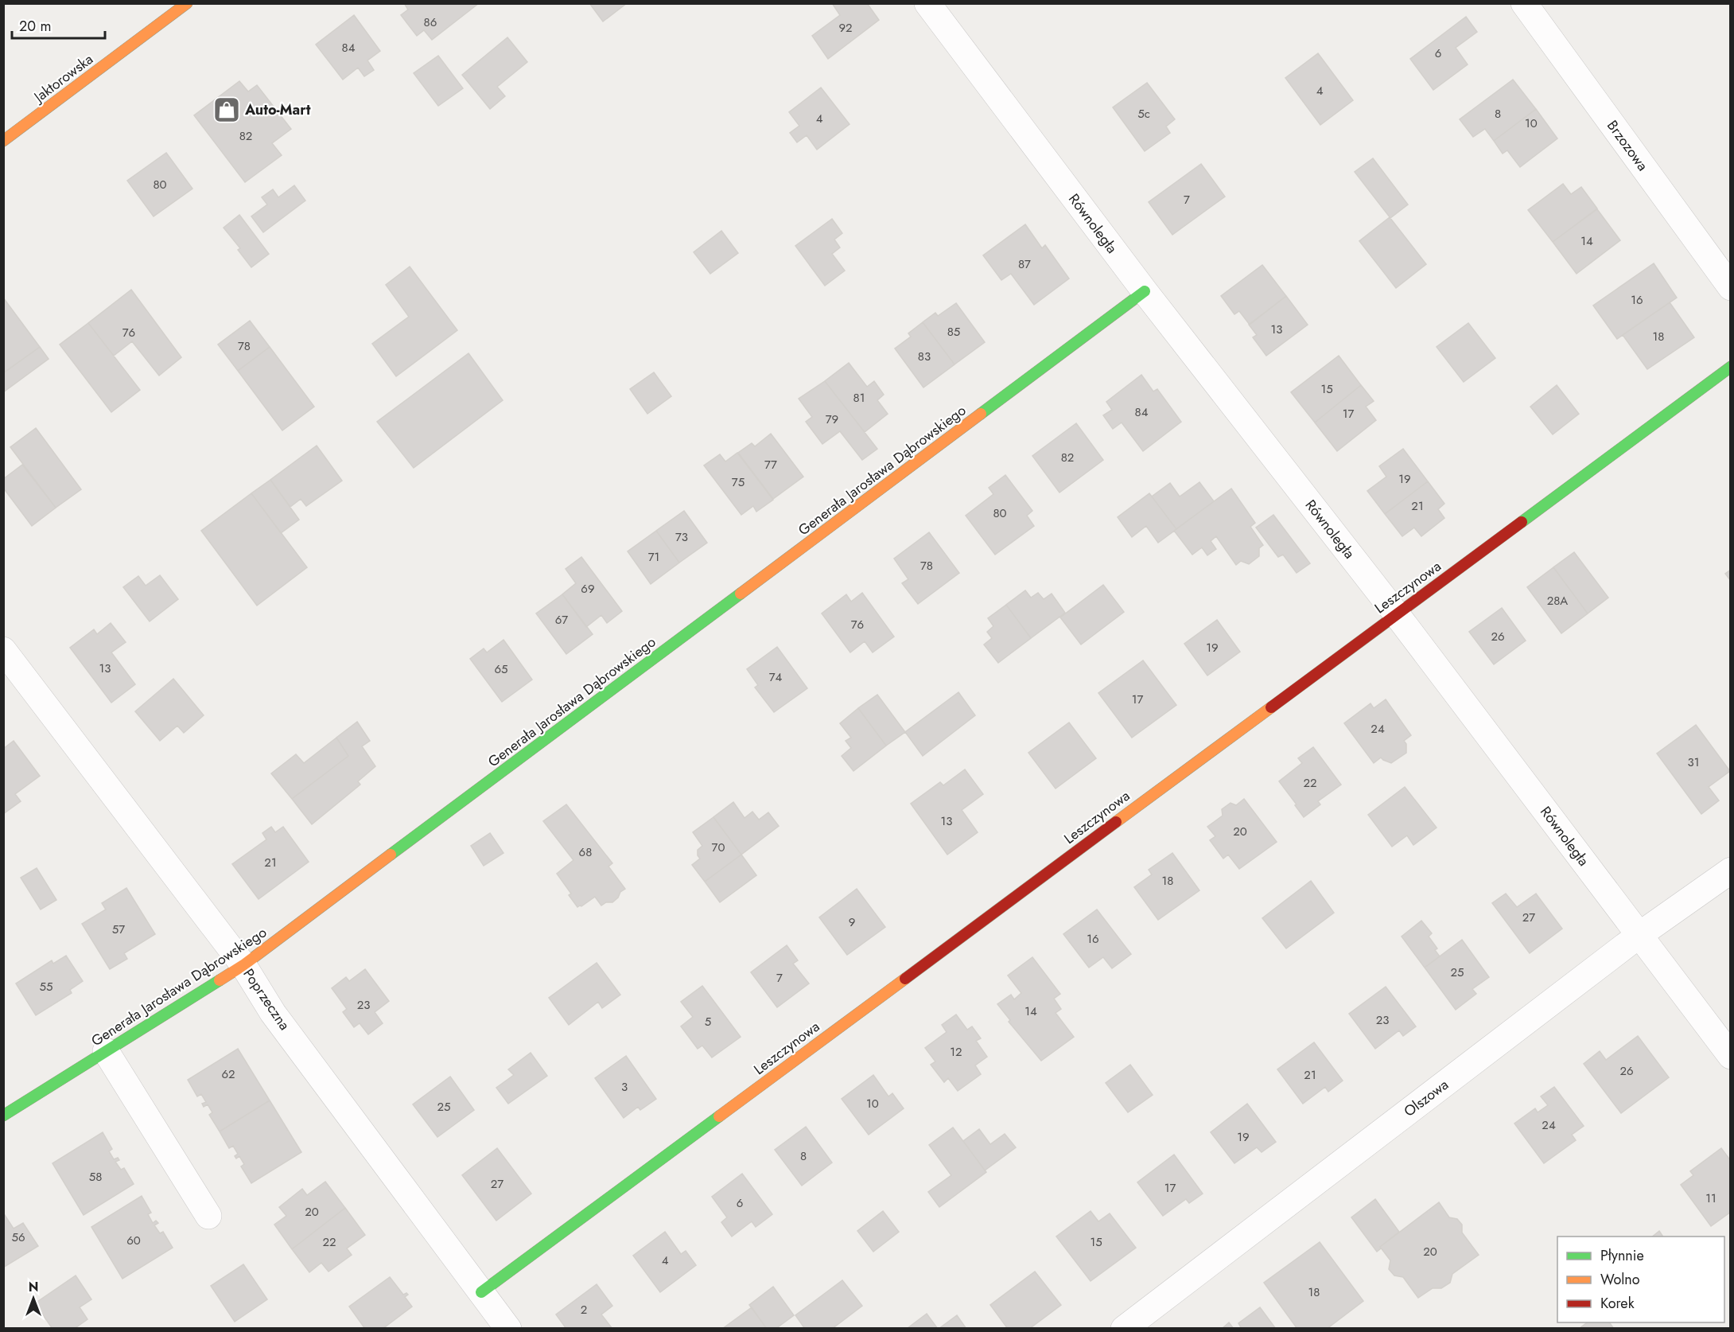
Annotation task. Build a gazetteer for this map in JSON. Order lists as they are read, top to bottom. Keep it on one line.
{"streets":{"street":["Jaktorowska","Brzozowa","Równoległa","Generała Jarosława Dąbrowskiego","Leszczynowa","Poprzeczna","Olszowa"]},"crossings":[["Równoległa","Generała Jarosława Dąbrowskiego"],["Równoległa","Leszczynowa"],["Równoległa","Olszowa"],["Generała Jarosława Dąbrowskiego","Poprzeczna"],["Leszczynowa","Poprzeczna"]],"places":{"shop":["Auto-Mart"]},"house_numbers":["86","92","84","6","4","5c","8","4","10","82","80","7","14","87","16","13","85","76","18","78","83","15","81","84","17","79","82","77","19","75","21","80","73","71","78","69","28A","67","76","26","19","13","65","74","17","24","31","22","13","20","70","68","21","18","27","9","57","16","25","7","55","23","14","23","5","12","26","62","21","3","10","25","24","19","8","58","27","17","11","6","20","56","60","22","15","20","4","18","2"],"legend":["Płynnie","Wolno","Korek"],"scale_bar":"20 m","north":"top"}
